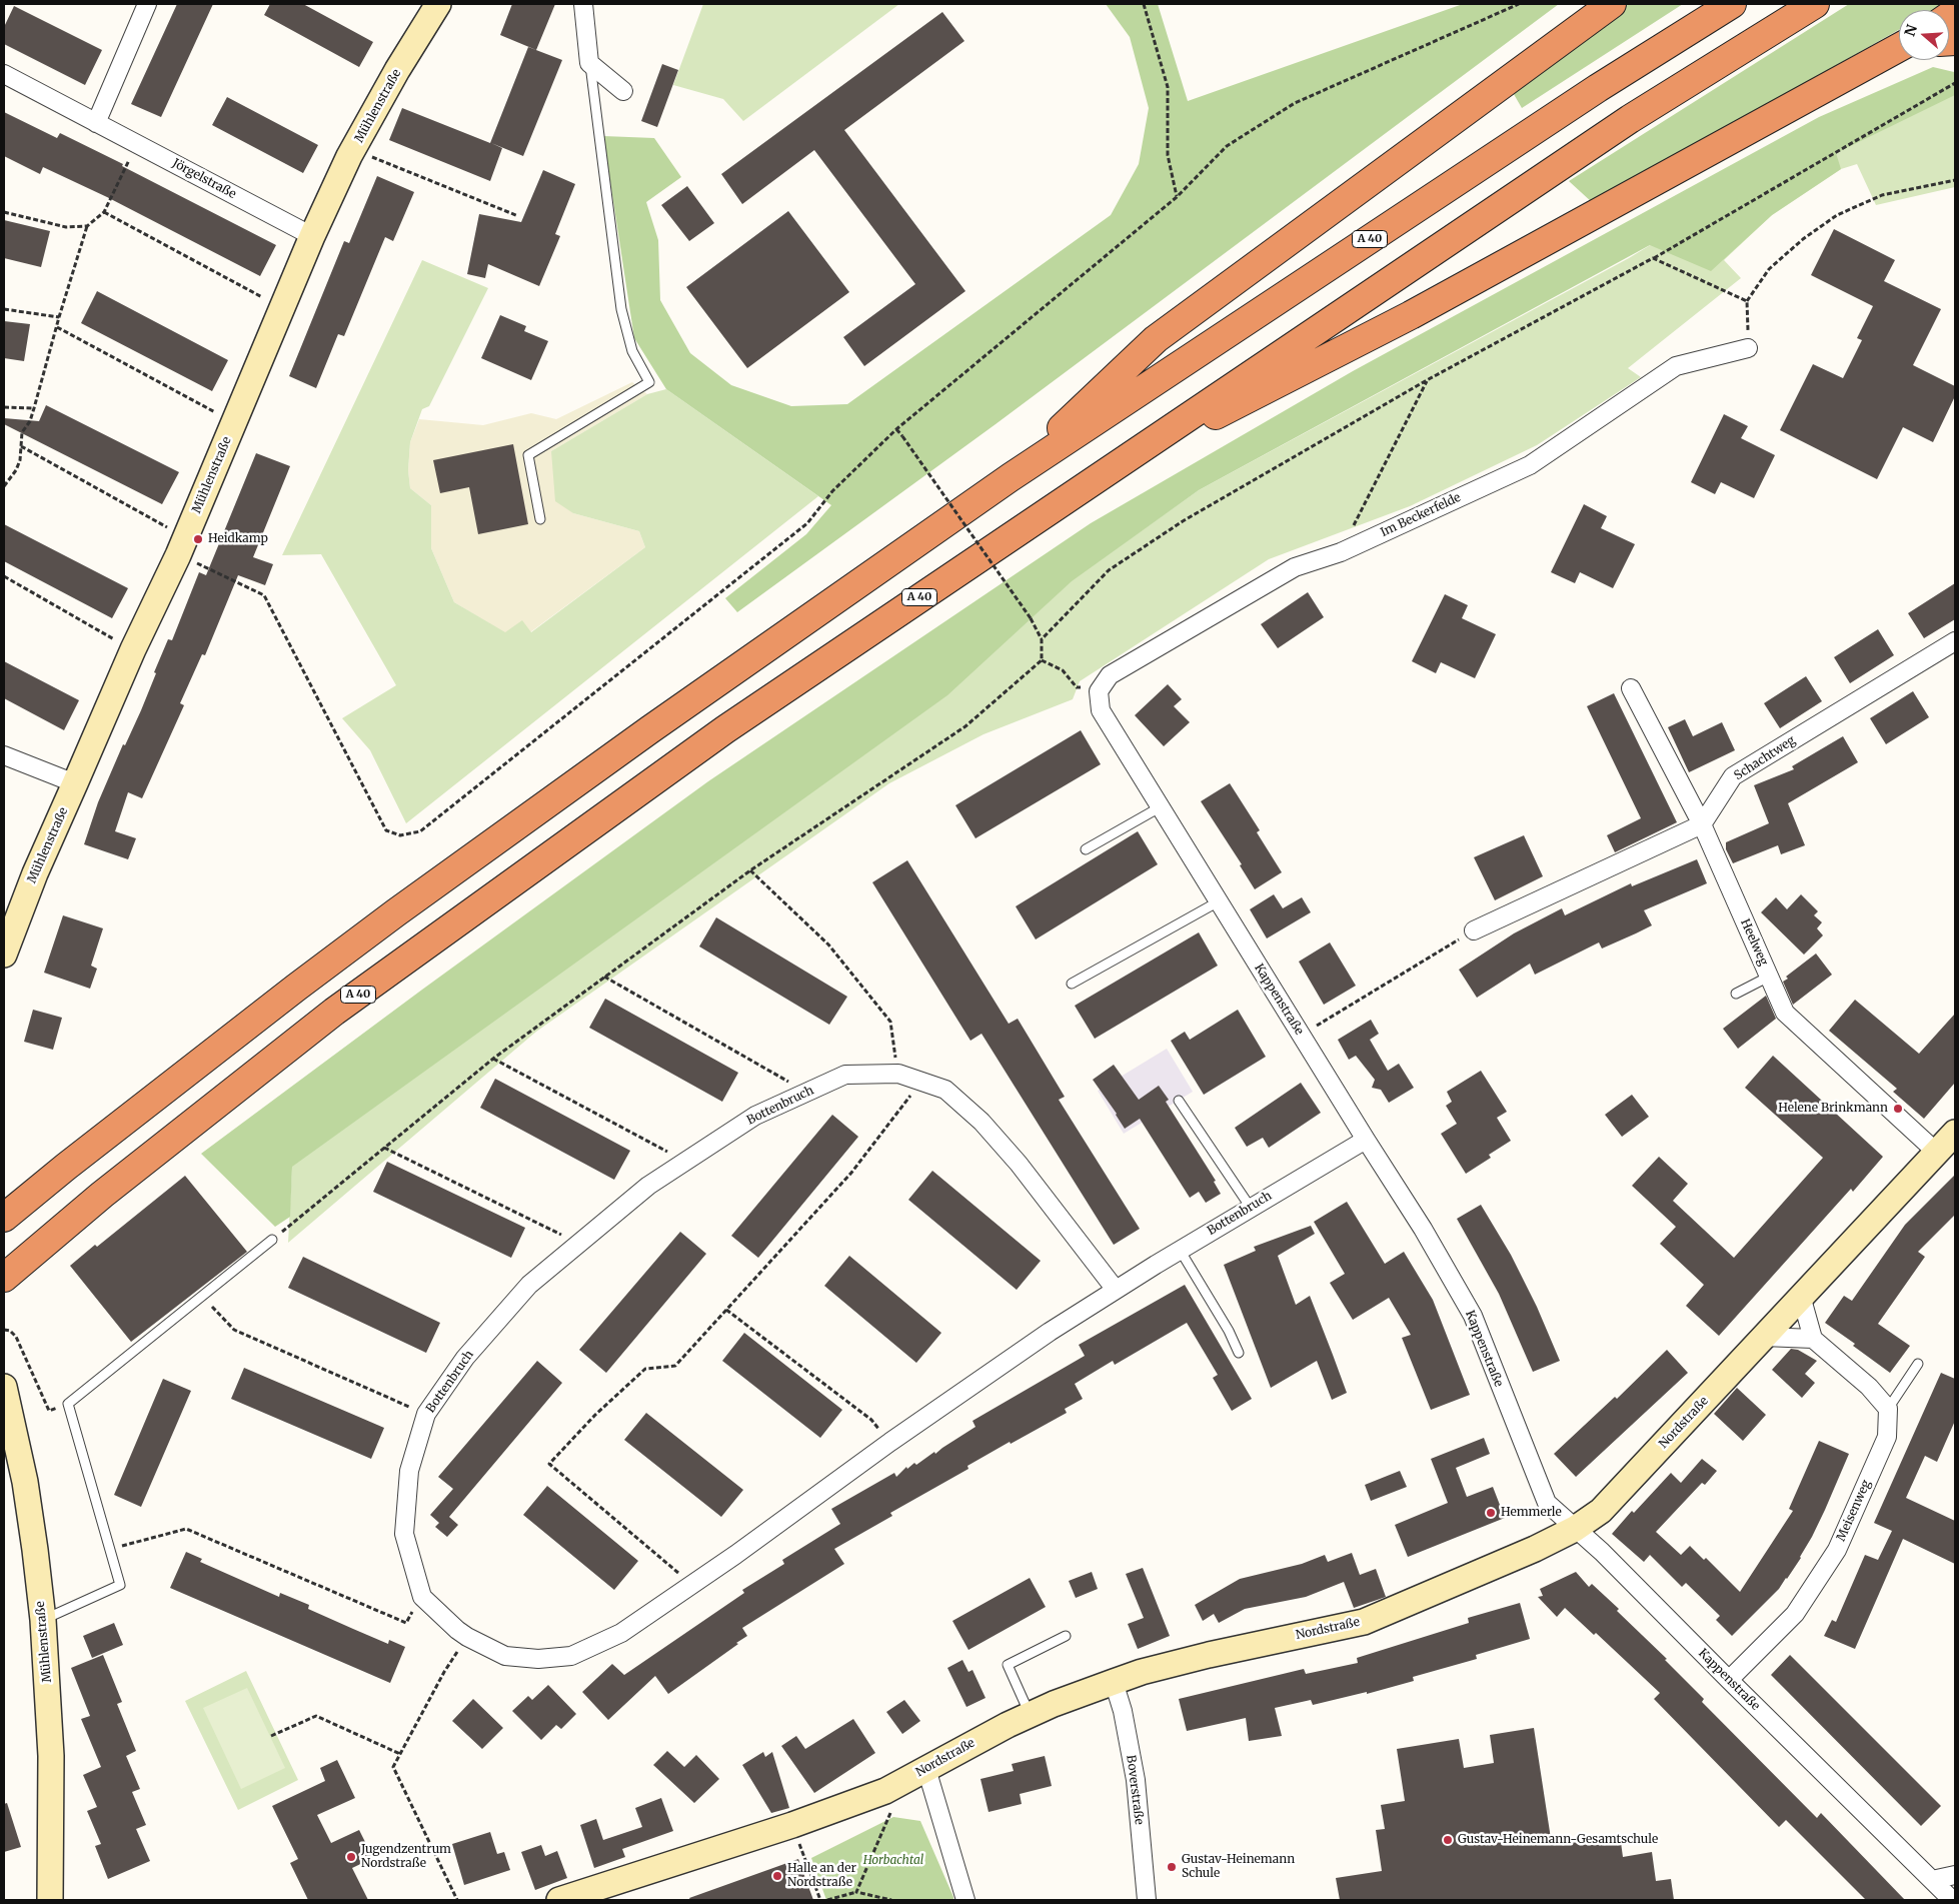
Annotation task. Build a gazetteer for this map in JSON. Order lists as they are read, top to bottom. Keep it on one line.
{"streets":{"highway":["A 40"],"street":["Mühlenstraße","Jörgelstraße","Im Beckerfelde","Schachtweg","Heelweg","Kappenstraße","Bottenbruch","Nordstraße","Meisenweg","Boverstraße"]},"crossings":[["Mühlenstraße","Jörgelstraße"],["Im Beckerfelde","Kappenstraße"],["Schachtweg","Heelweg"],["Heelweg","Nordstraße"],["Kappenstraße","Bottenbruch"],["Kappenstraße","Nordstraße"],["Kappenstraße","Meisenweg"],["Nordstraße","Boverstraße"]],"parks":["Horbachtal"],"places":["Heidkamp","Helene Brinkmann","Hemmerle","Gustav-Heinemann-Gesamtschule","Jugendzentrum Nordstraße","Gustav-Heinemann Schule","Halle an der Nordstraße"],"north":"left"}
